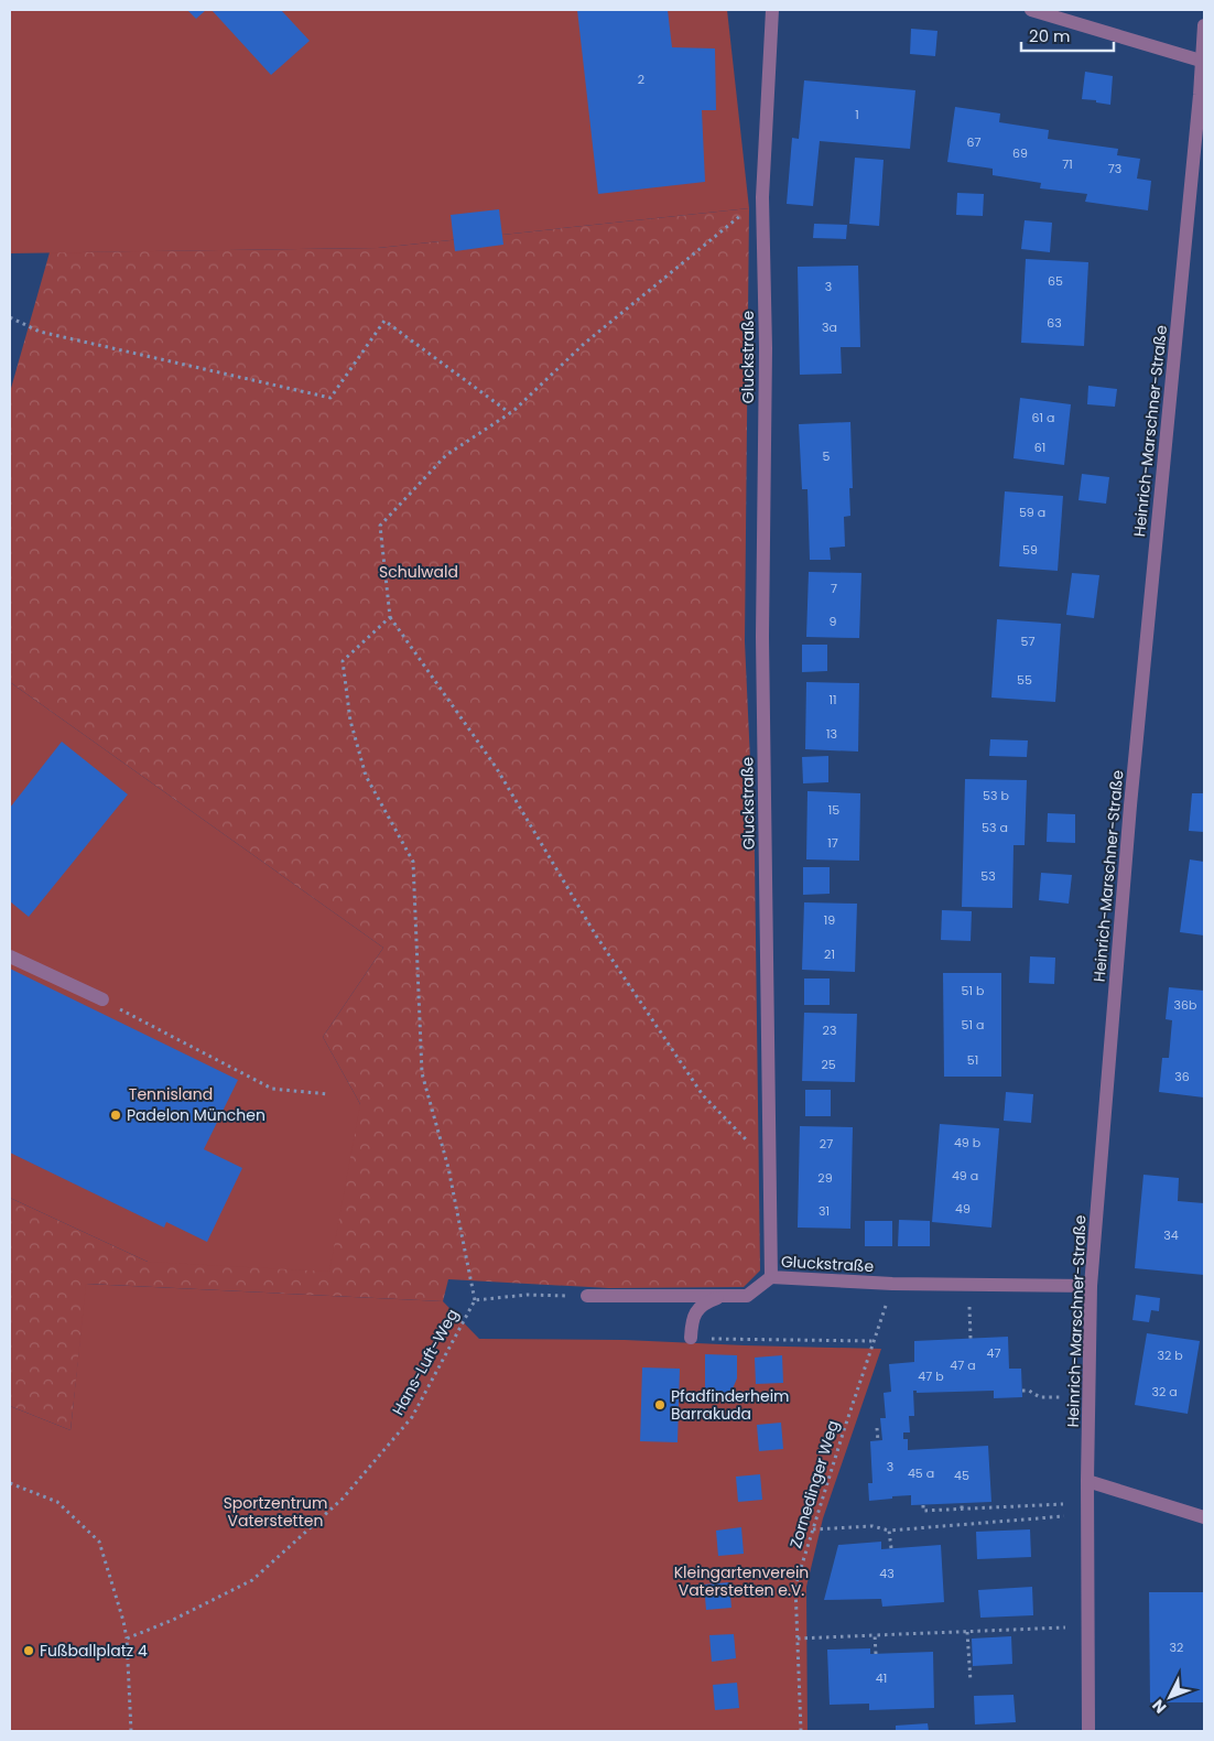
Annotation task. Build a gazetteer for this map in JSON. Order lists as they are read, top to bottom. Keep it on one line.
{"streets":{"street":["Gluckstraße","Heinrich-Marschner-Straße"],"path":["Hans-Luft-Weg","Zornedinger Weg"]},"crossings":[["Gluckstraße","Heinrich-Marschner-Straße"],["Gluckstraße","Zornedinger Weg"]],"parks":["Schulwald","Tennisland","Sportzentrum Vaterstetten","Kleingartenverein Vaterstetten e.V."],"places":["Padelon München","Pfadfinderheim Barrakuda","Fußballplatz 4"],"house_numbers":["2","1","67","69","71","73","65","3","63","3a","61 a","61","5","59 a","59","7","9","57","55","11","13","53 b","15","53 a","17","53","19","21","51 b","36b","51 a","23","51","25","36","49 b","27","49 a","29","49","31","34","47","32 b","47 a","47 b","32 a","3","45 a","45","43","32","41"],"scale_bar":"20 m","north":"bottom left"}
